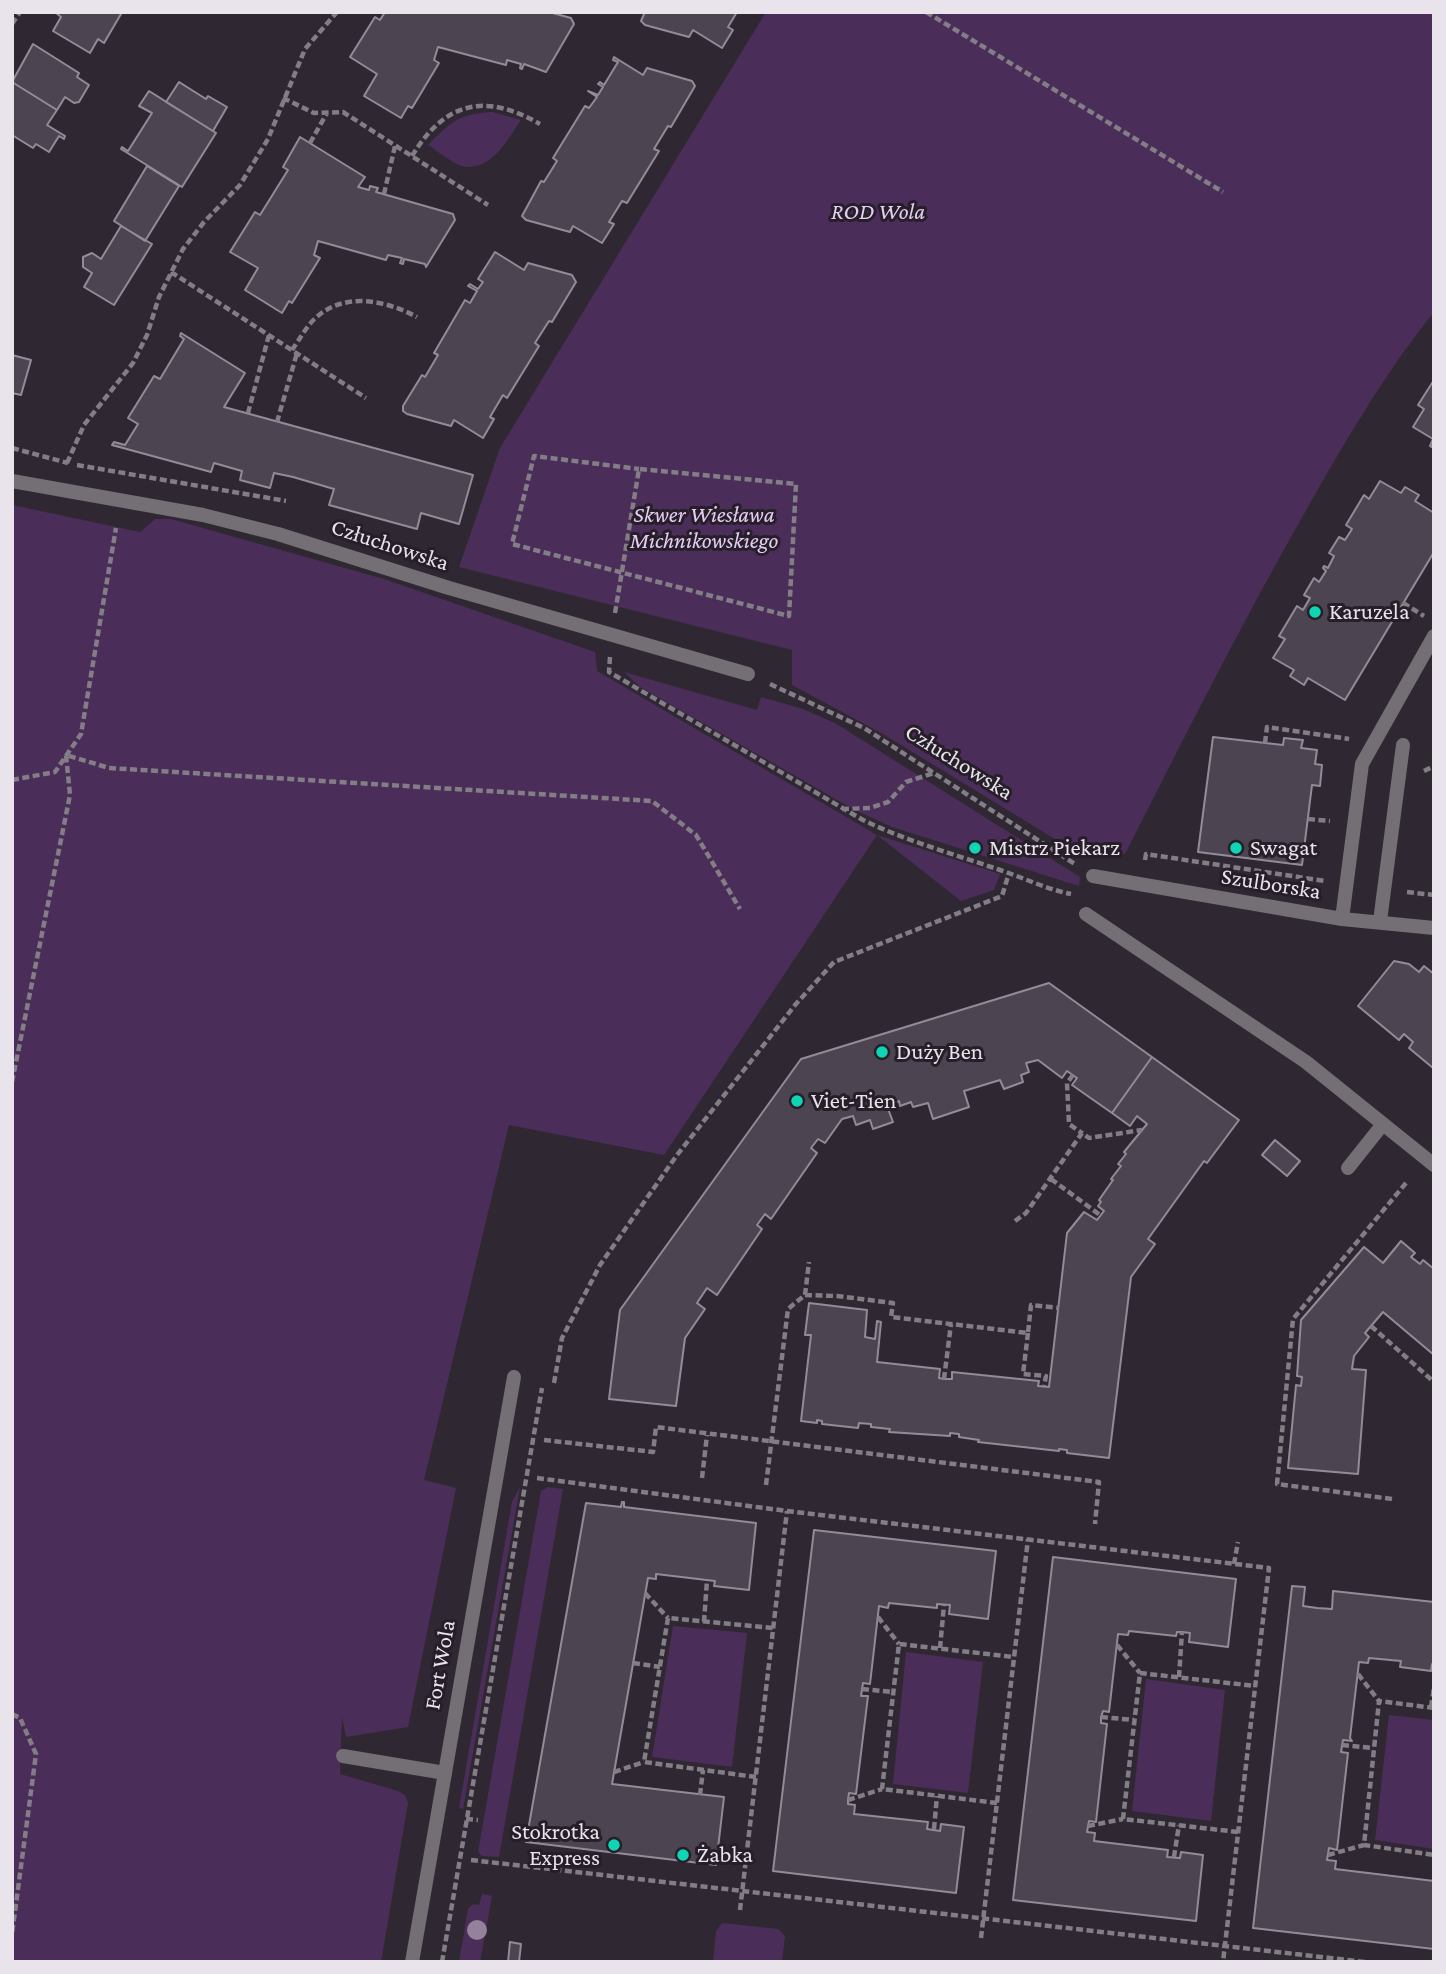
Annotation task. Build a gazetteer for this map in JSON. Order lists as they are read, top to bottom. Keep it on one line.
{"streets":{"street":["Człuchowska","Szulborska","Fort Wola"]},"crossings":[["Człuchowska","Szulborska"]],"parks":["ROD Wola","Skwer Wiesława Michnikowskiego"],"places":["Karuzela","Mistrz Piekarz","Swagat","Duży Ben","Viet-Tien","Stokrotka Express","Żabka"]}
